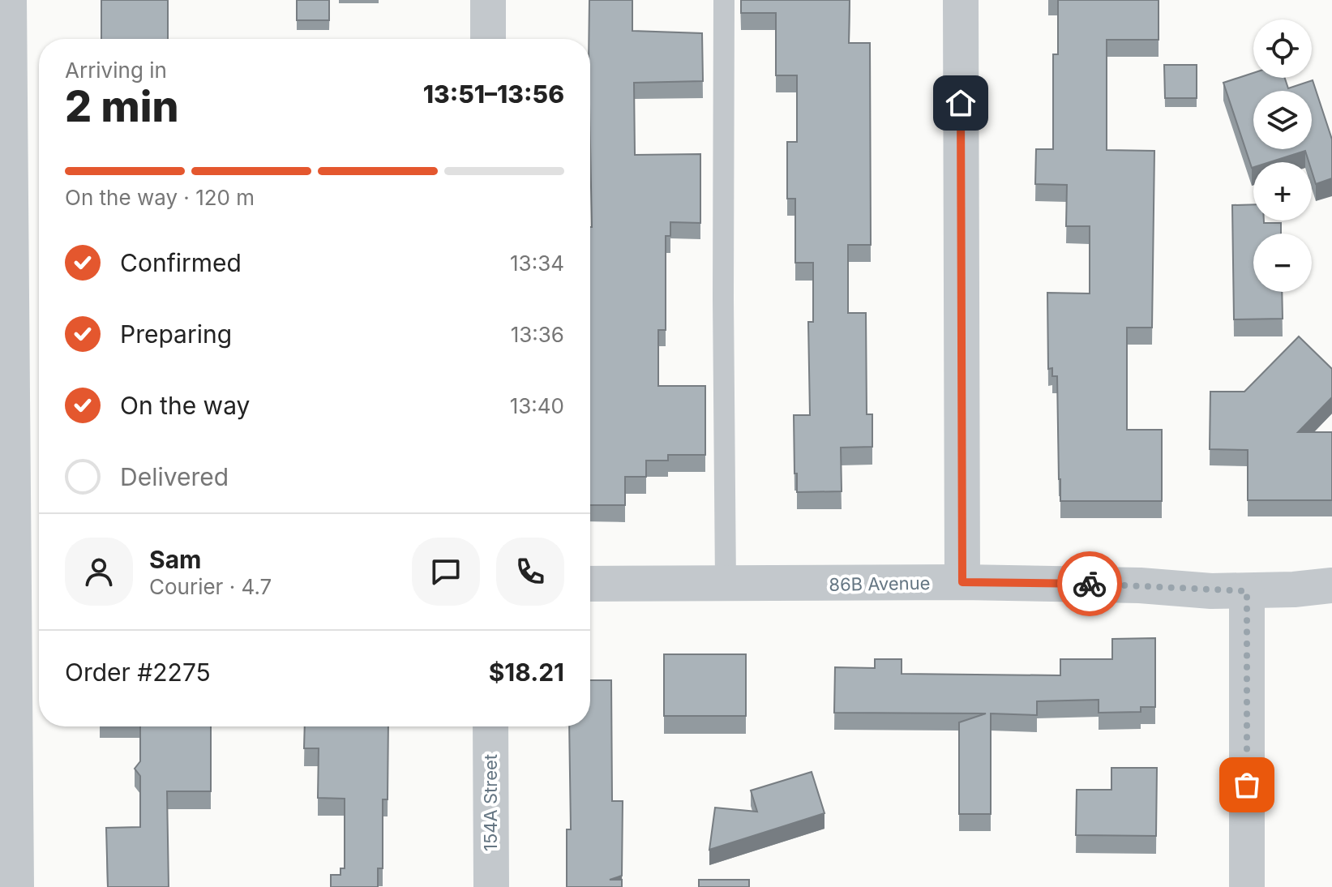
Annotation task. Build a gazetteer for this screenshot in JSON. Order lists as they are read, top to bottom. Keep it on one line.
{"streets":{"street":["86B Avenue","154A Street"]},"page":{"map_buttons":["+","−"],"heading":["2 min","Arriving in","13:51–13:56"],"panel":["Sam","Courier · 4.7","Order #2275","$18.21"],"bar":"On the way · 120 m","list":[["Confirmed","13:34"],["Preparing","13:36"],["On the way","13:40"],"Delivered"]}}
